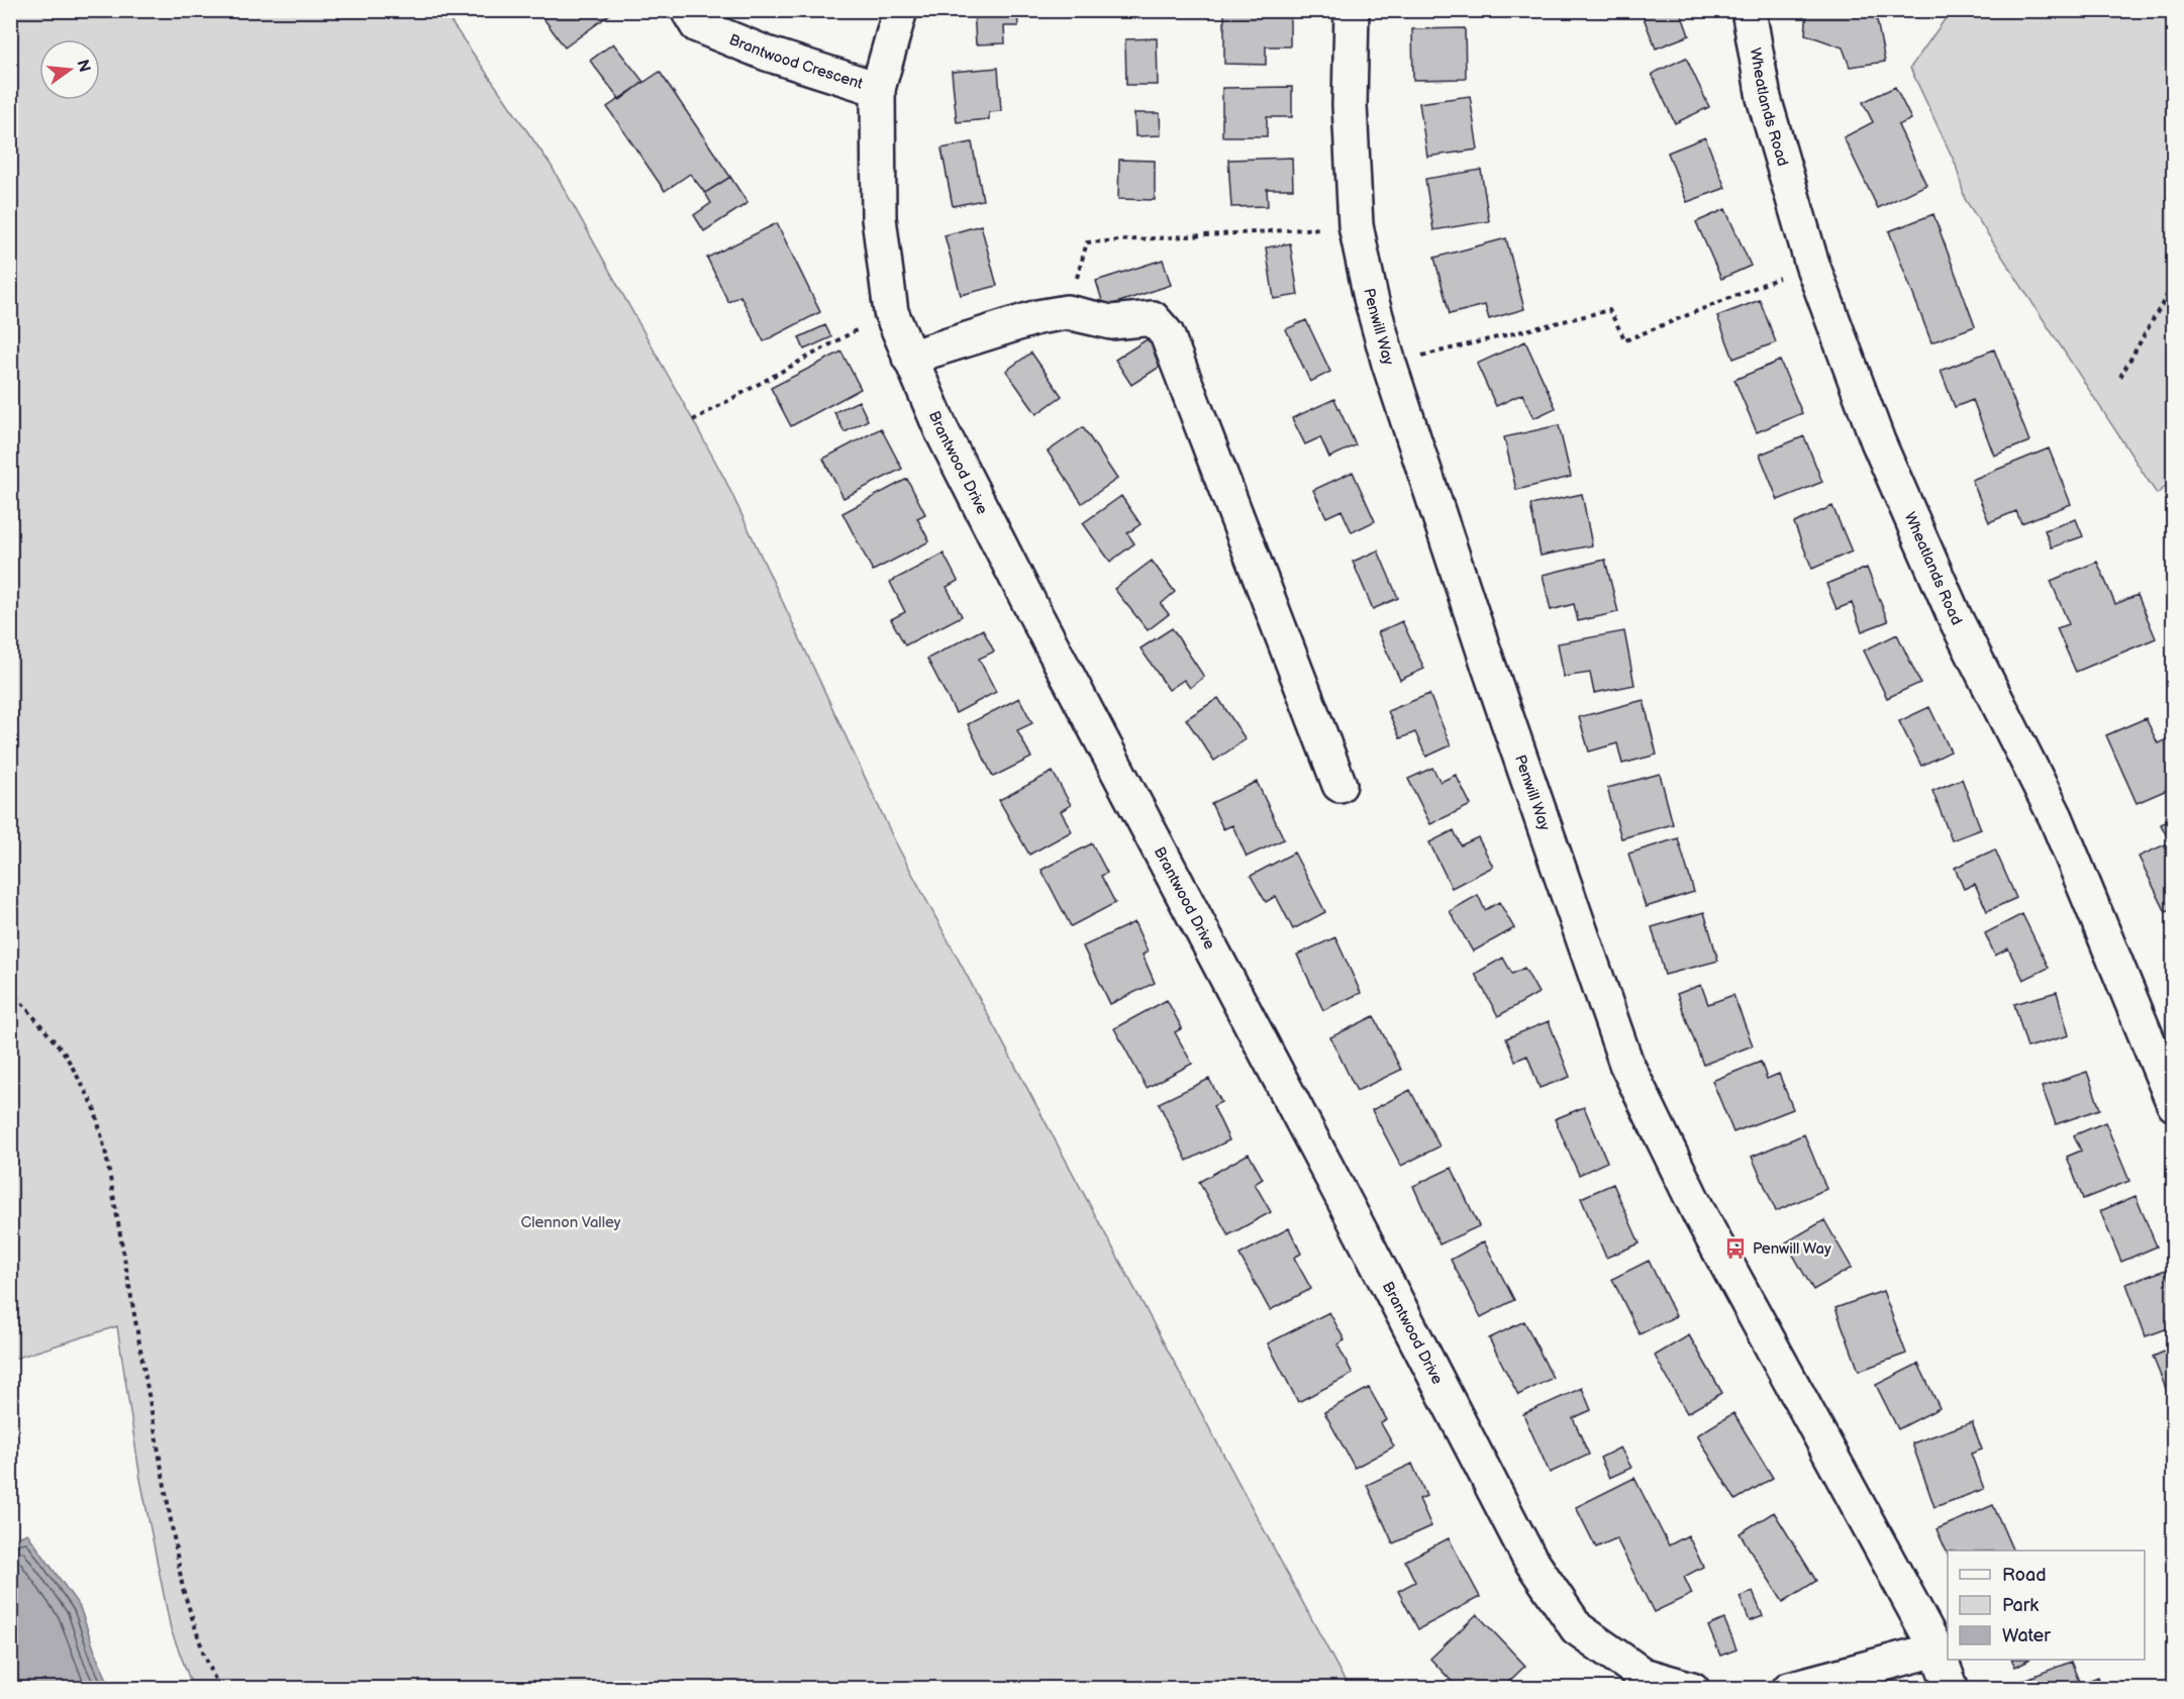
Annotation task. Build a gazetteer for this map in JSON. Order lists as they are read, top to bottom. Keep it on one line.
{"streets":{"street":["Brantwood Crescent","Wheatlands Road","Penwill Way","Brantwood Drive"]},"crossings":[["Brantwood Crescent","Brantwood Drive"]],"parks":["Clennon Valley"],"places":{"bus stop":["Penwill Way"]},"legend":["Road","Park","Water"],"north":"right"}
